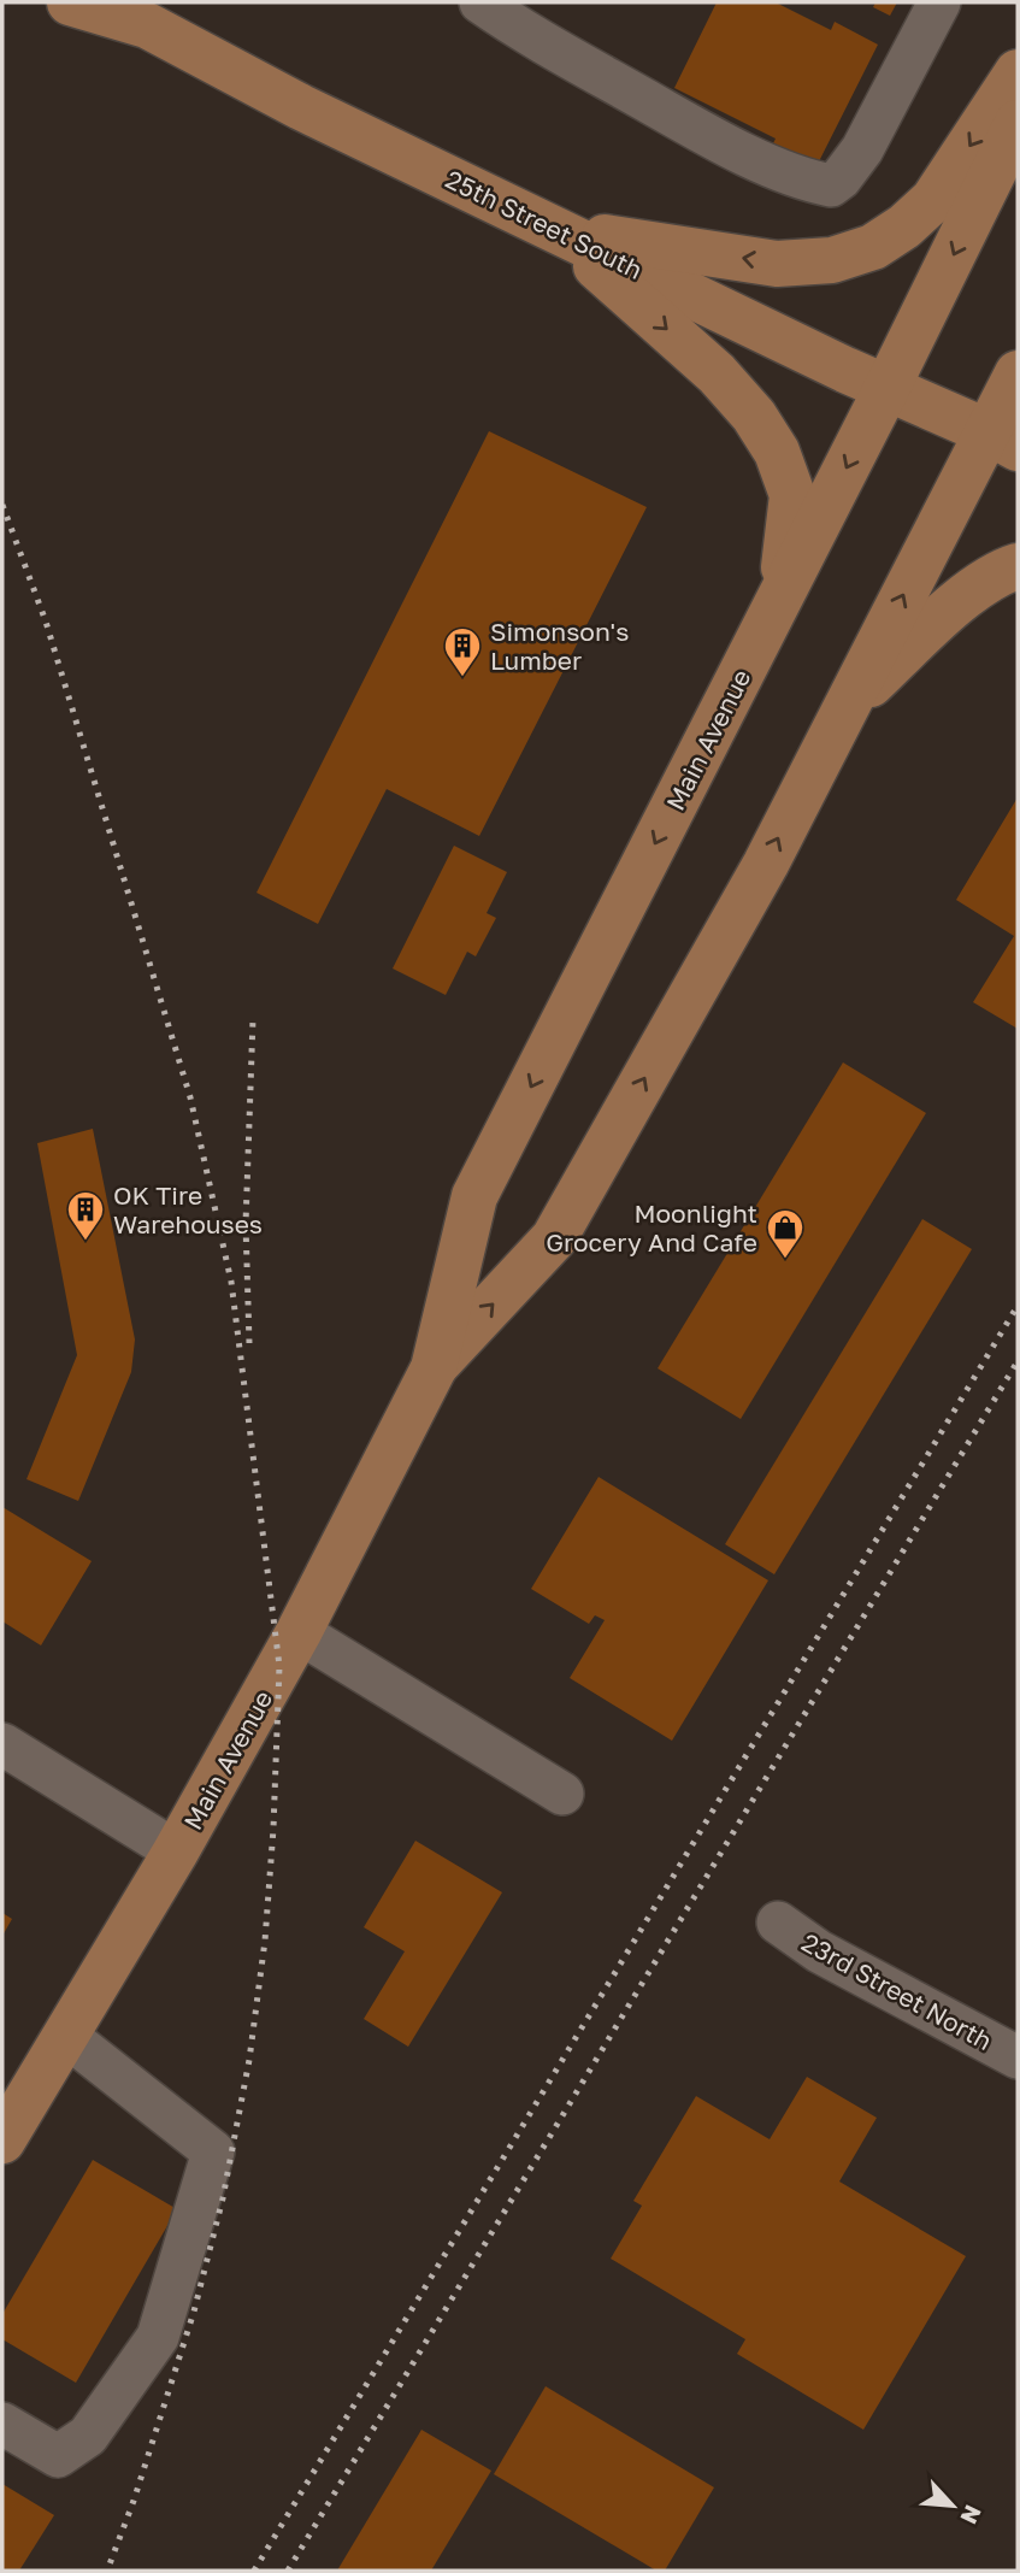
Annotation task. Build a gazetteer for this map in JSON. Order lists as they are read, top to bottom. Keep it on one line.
{"streets":{"main road":["25th Street South","Main Avenue"],"street":["23rd Street North"]},"crossings":[["25th Street South","Main Avenue"]],"places":{"building":["Simonson's Lumber","OK Tire Warehouses"],"shop":["Moonlight Grocery And Cafe"]},"north":"bottom right"}
